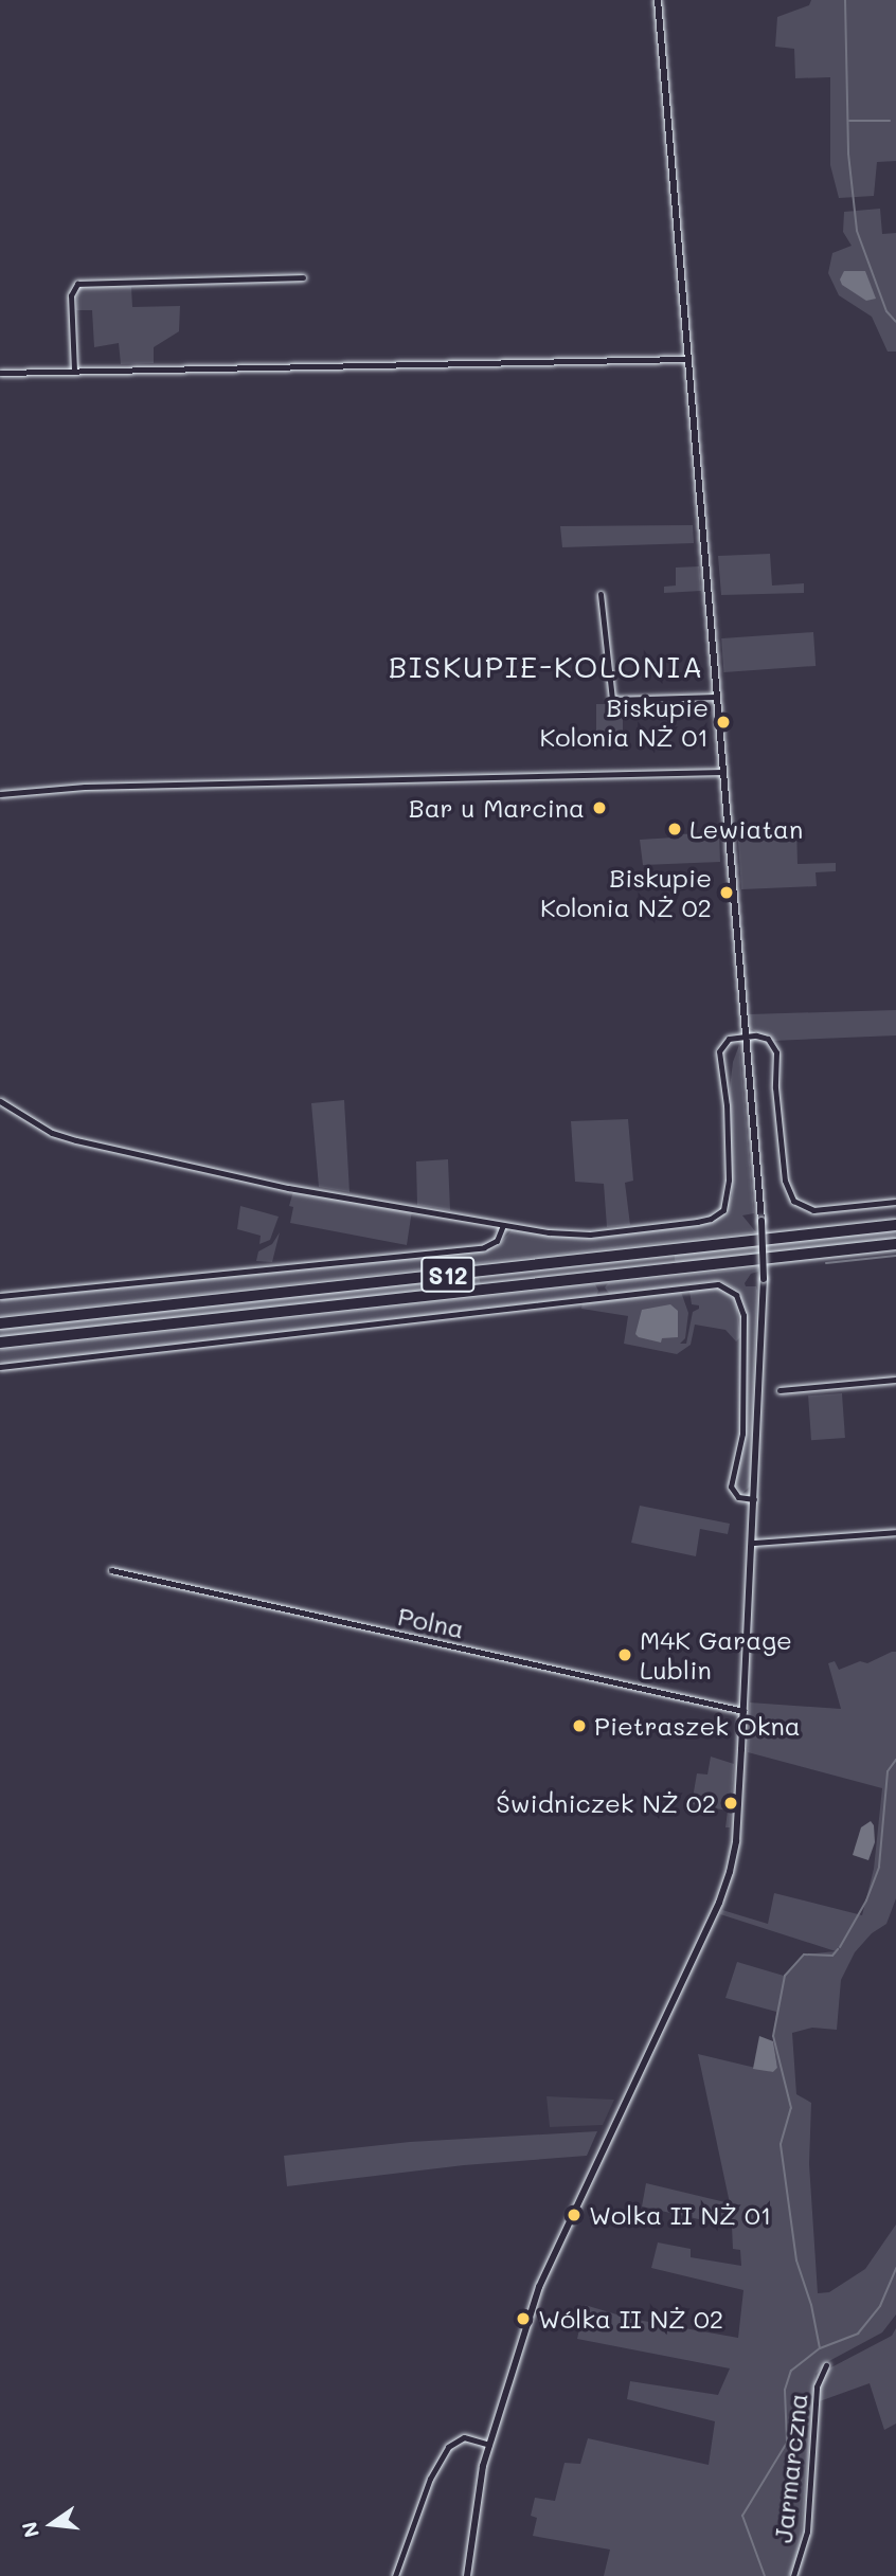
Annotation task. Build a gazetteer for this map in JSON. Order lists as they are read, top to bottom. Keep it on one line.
{"streets":{"highway":["S12"],"street":["Polna","Jarmarczna"]},"districts":["BISKUPIE-KOLONIA"],"places":["Biskupie Kolonia NŻ 01","Bar u Marcina","Lewiatan","Biskupie Kolonia NŻ 02","M4K Garage Lublin","Pietraszek Okna","Świdniczek NŻ 02","Wolka II NŻ 01","Wólka II NŻ 02"],"north":"left"}
